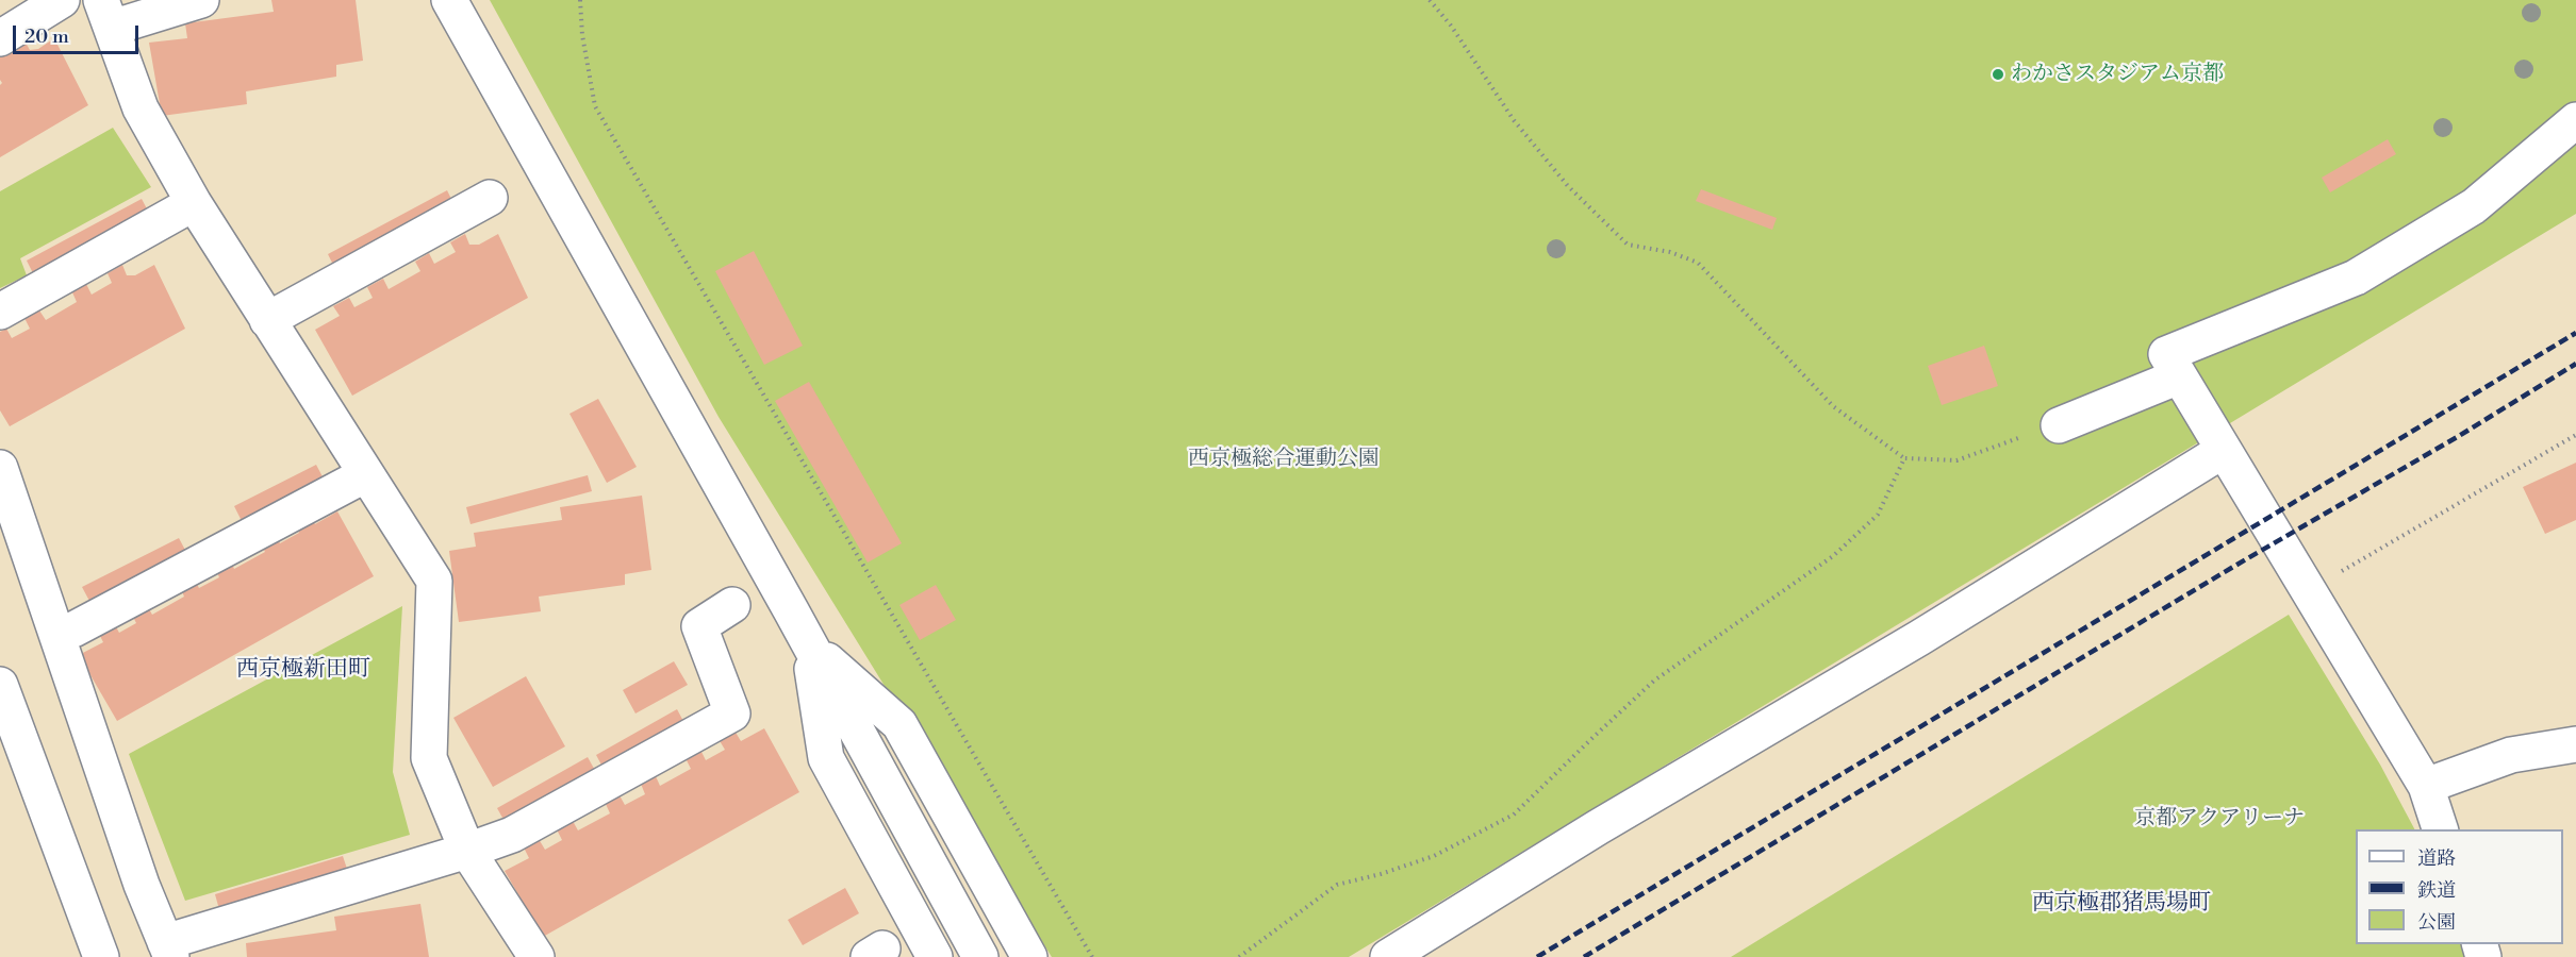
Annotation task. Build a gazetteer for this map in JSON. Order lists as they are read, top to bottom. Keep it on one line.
{"districts":["西京極新田町","西京極郡猪馬場町"],"parks":["西京極総合運動公園","京都アクアリーナ"],"places":["わかさスタジアム京都"],"legend":["道路","鉄道","公園"],"scale_bar":"20 m"}
